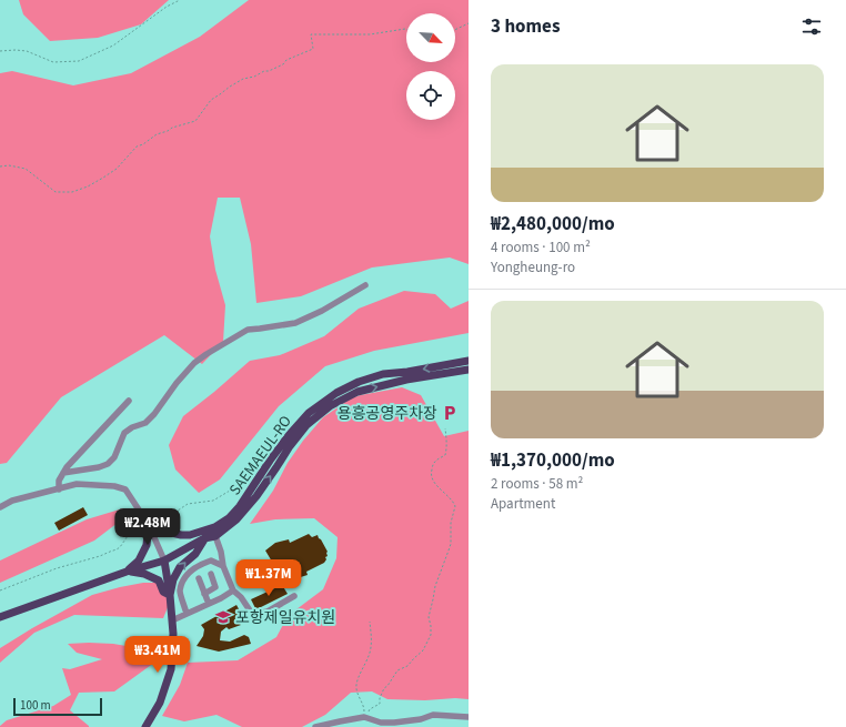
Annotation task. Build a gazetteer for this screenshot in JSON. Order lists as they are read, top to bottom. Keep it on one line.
{"streets":{"main road":["SAEMAEUL-RO"]},"places":{"parking":["용흥공영주차장"],"school or university":["포항제일유치원"]},"scale_bar":"100 m","north":"bottom right","page":{"heading":"3 homes","list":[{"name":"₩2,480,000/mo","note":"4 rooms · 100 m² · Yongheung-ro"},{"name":"₩1,370,000/mo","note":"2 rooms · 58 m² · Apartment"}],"price":["₩2.48M","₩1.37M","₩3.41M"],"scale":"100 m"}}
